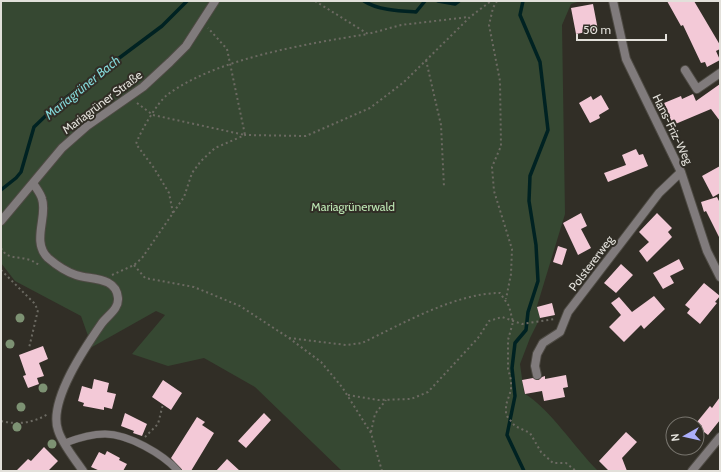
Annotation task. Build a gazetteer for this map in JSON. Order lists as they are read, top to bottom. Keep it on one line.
{"streets":{"street":["Mariagrüner Straße","Hans-Friz-Weg","Polstererweg"]},"crossings":[["Hans-Friz-Weg","Polstererweg"]],"water":["Mariagrüner Bach"],"parks":["Mariagrünerwald"],"scale_bar":"50 m","north":"left"}
